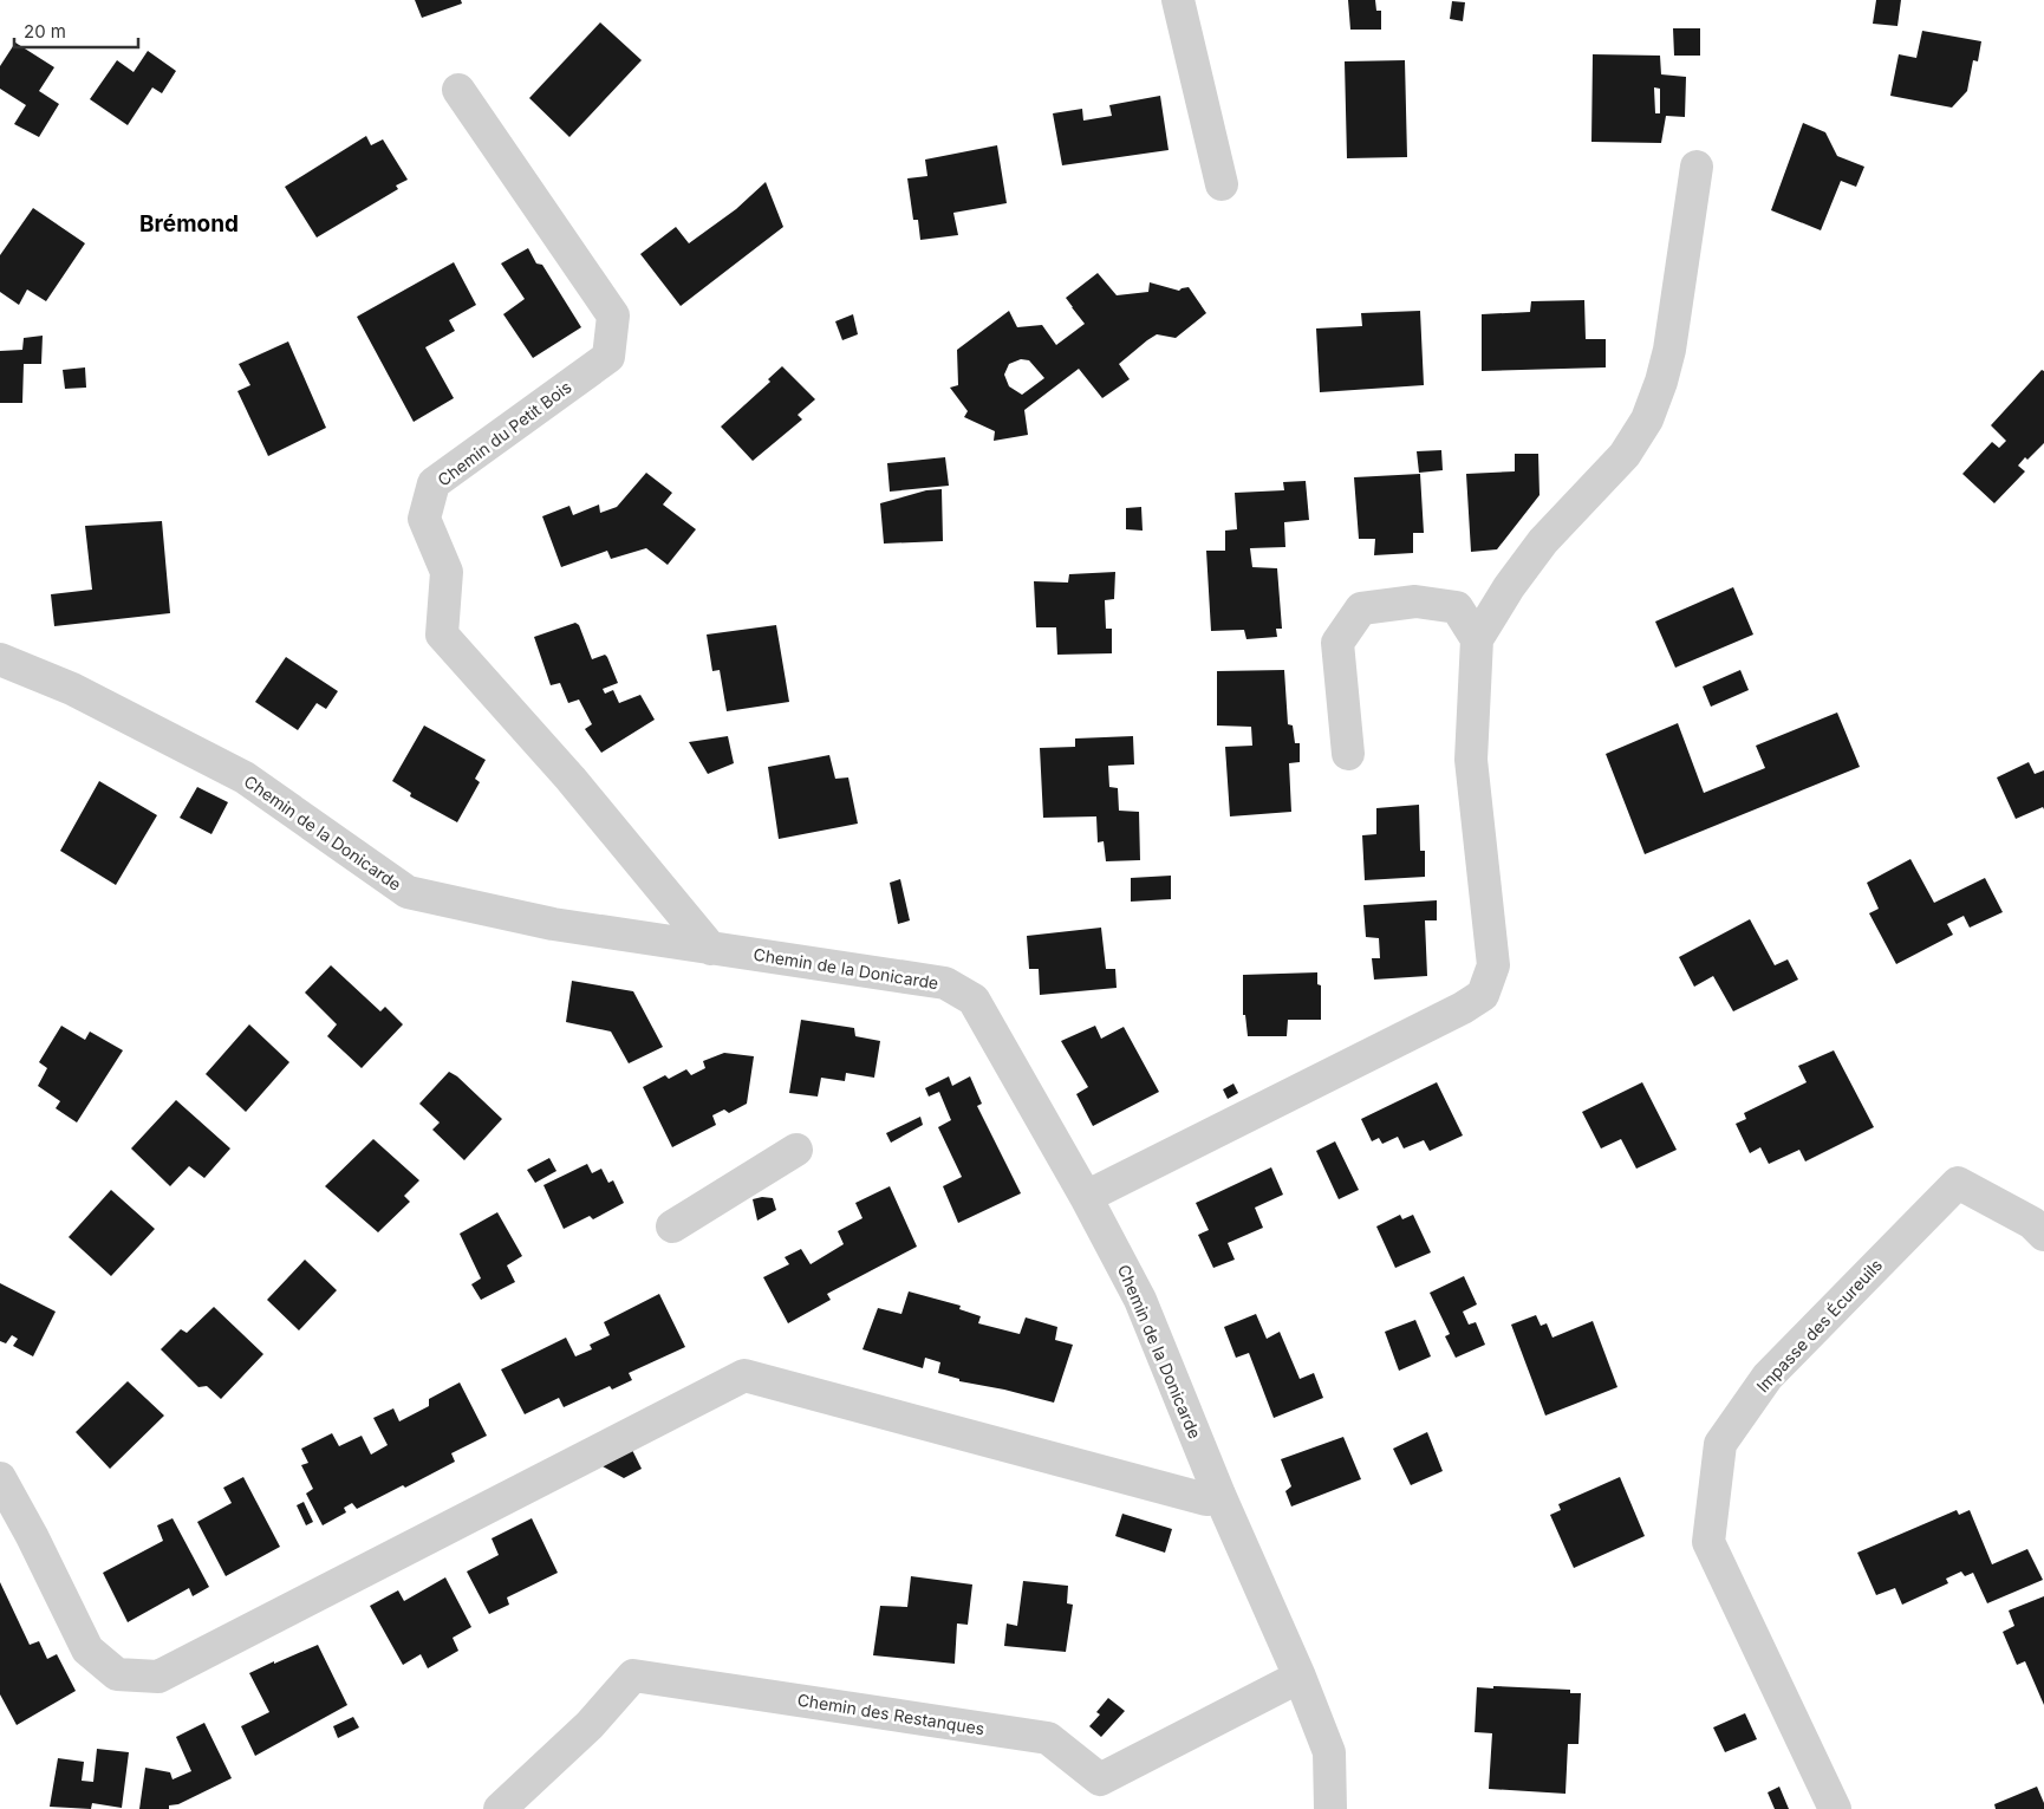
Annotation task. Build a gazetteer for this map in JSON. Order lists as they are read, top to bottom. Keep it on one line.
{"streets":{"street":["Chemin du Petit Bois","Chemin de la Donicarde","Impasse des Écureuils","Chemin des Restanques"]},"crossings":[["Chemin du Petit Bois","Chemin de la Donicarde"],["Chemin de la Donicarde","Chemin des Restanques"]],"districts":["Brémond"],"scale_bar":"20 m"}
